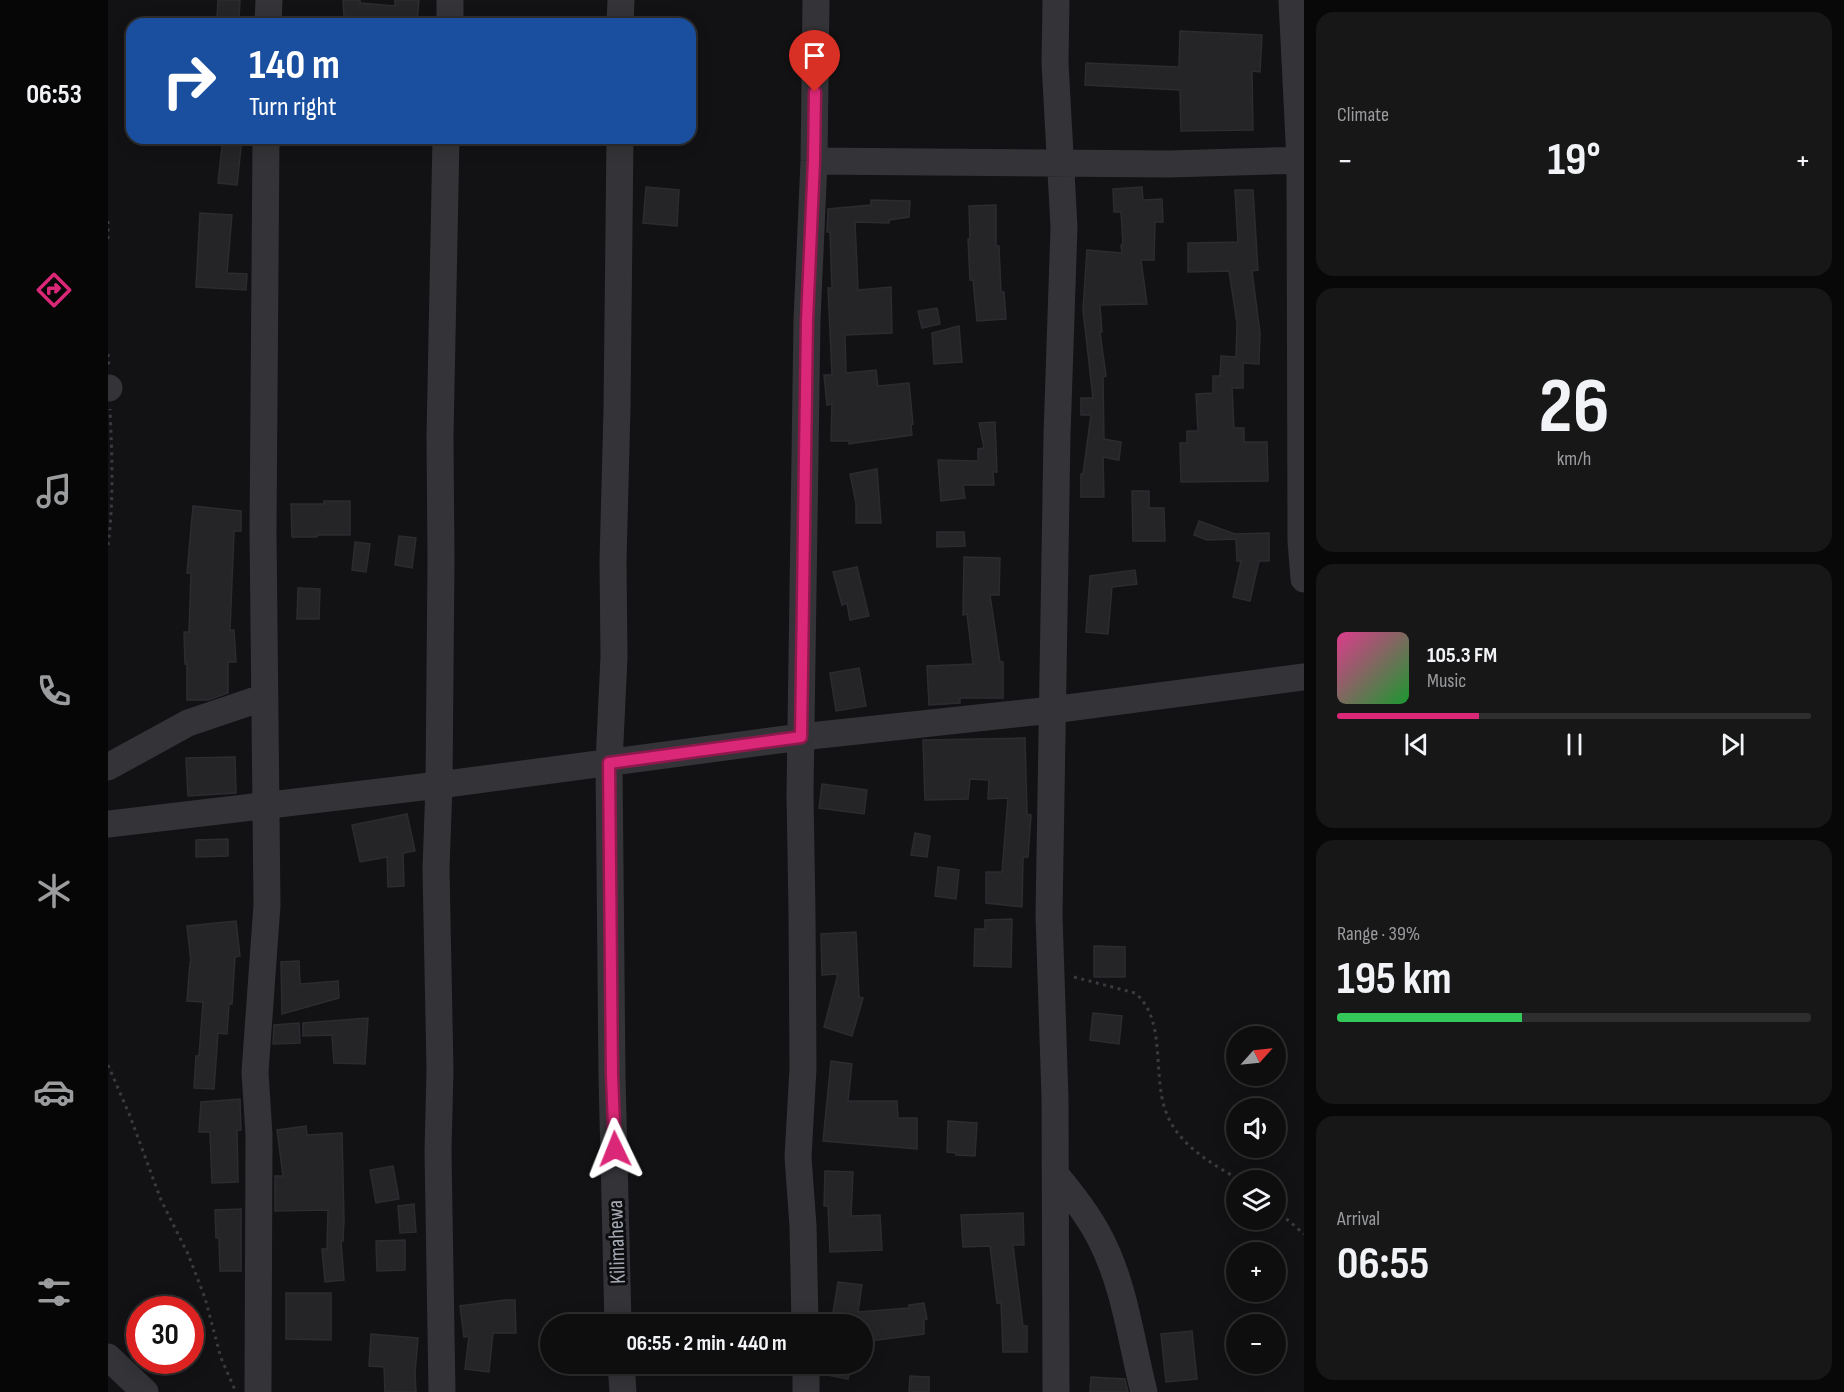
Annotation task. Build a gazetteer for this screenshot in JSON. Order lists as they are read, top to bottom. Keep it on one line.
{"streets":{"street":["Kilimahewa"]},"north":"top right","page":{"tabs":"06:53","tile":["Climate",["26","km/h"],["Range · 39%","195 km"],["Arrival","06:55"]],"turn":["140 m","Turn right"],"heat":["−","19°","+"],"song":["105.3 FM","Music"],"map_buttons":["+","−"],"limit":"30","trip":"06:55 · 2 min · 440 m"}}
